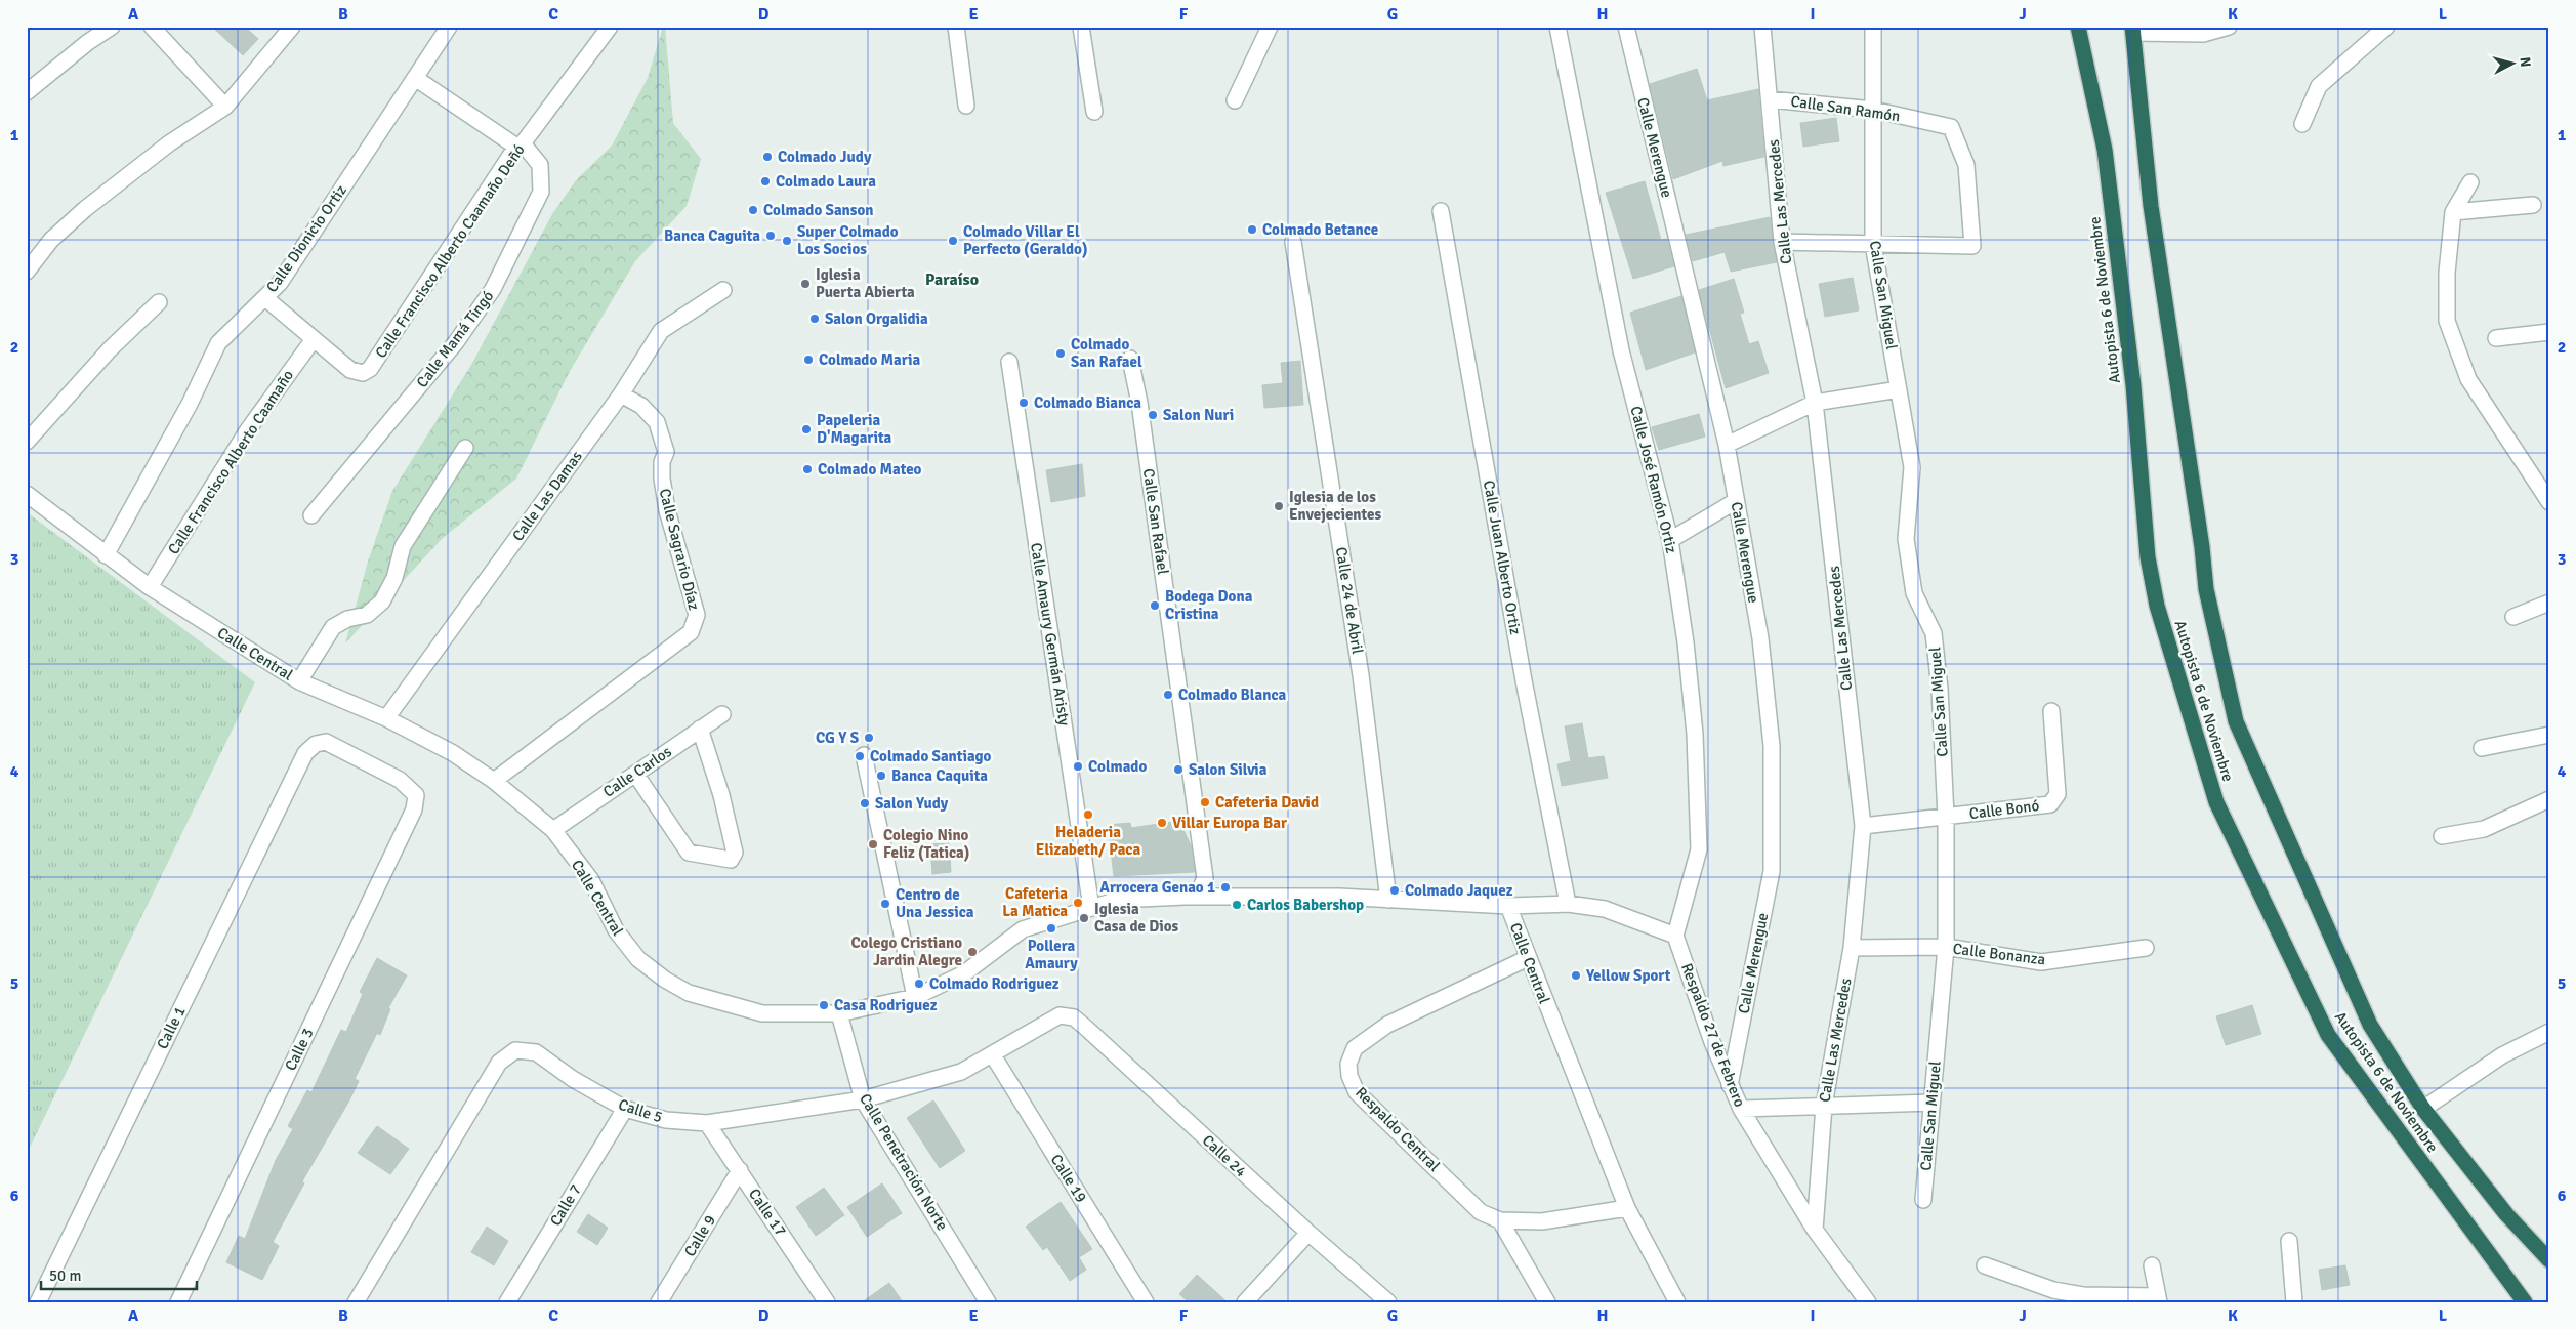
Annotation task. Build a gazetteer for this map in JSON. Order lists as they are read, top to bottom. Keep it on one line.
{"streets":{"highway":["Autopista 6 de Noviembre"],"street":["Calle San Ramón","Calle Merengue","Calle Las Mercedes","Calle Dionicio Ortiz","Calle Francisco Alberto Caamaño Deñó","Calle San Miguel","Calle Mamá Tingó","Calle Francisco Alberto Caamaño","Calle José Ramón Ortiz","Calle Las Damas","Calle San Rafael","Calle Sagrario Díaz","Calle Juan Alberto Ortiz","Calle 24 de Abril","Calle Amaury Germán Aristy","Calle Central","Calle Carlos","Calle Bonó","Calle Bonanza","Calle 1","Respaldo 27 de Febrero","Calle 3","Calle 5","Respaldo Central","Calle 24","Calle Penetración Norte","Calle 19","Calle 7","Calle 17","Calle 9"]},"crossings":[["Calle San Ramón","Calle Las Mercedes"],["Calle San Ramón","Calle San Miguel"],["Calle Merengue","Respaldo 27 de Febrero"],["Calle Las Mercedes","Calle Bonó"],["Calle Las Mercedes","Calle Bonanza"],["Calle Las Mercedes","Respaldo 27 de Febrero"],["Calle Dionicio Ortiz","Calle Francisco Alberto Caamaño Deñó"],["Calle Dionicio Ortiz","Calle Mamá Tingó"],["Calle Dionicio Ortiz","Calle Central"],["Calle Francisco Alberto Caamaño Deñó","Calle Mamá Tingó"],["Calle Francisco Alberto Caamaño Deñó","Calle Francisco Alberto Caamaño"],["Calle San Miguel","Calle Bonó"],["Calle San Miguel","Calle Bonanza"],["Calle Francisco Alberto Caamaño","Calle Central"],["Calle José Ramón Ortiz","Respaldo 27 de Febrero"],["Calle Las Damas","Calle Sagrario Díaz"],["Calle Las Damas","Calle Central"],["Calle San Rafael","Calle Central"],["Calle Sagrario Díaz","Calle Central"],["Calle 24 de Abril","Calle Central"],["Calle Amaury Germán Aristy","Calle Central"],["Calle Central","Calle Carlos"],["Calle Central","Respaldo Central"],["Calle Central","Calle Penetración Norte"],["Calle 1","Calle 3"],["Calle 5","Calle 24"],["Calle 5","Calle Penetración Norte"],["Calle 5","Calle 19"],["Calle 5","Calle 7"],["Calle 5","Calle 17"],["Calle 17","Calle 9"]],"districts":["Paraíso"],"places":["Colmado Judy","Colmado Laura","Colmado Sanson","Colmado Betance","Banca Caguita","Super Colmado Los Socios","Colmado Villar El Perfecto (Geraldo)","Iglesia Puerta Abierta","Salon Orgalidia","Colmado San Rafael","Colmado Maria","Colmado Bianca","Salon Nuri","Papeleria D'Magarita","Colmado Mateo","Iglesia de los Envejecientes","Bodega Dona Cristina","Colmado Blanca","CG Y S","Colmado Santiago","Colmado","Salon Silvia","Banca Caquita","Cafeteria David","Salon Yudy","Heladeria Elizabeth/ Paca","Villar Europa Bar","Colegio Nino Feliz (Tatica)","Arrocera Genao 1","Colmado Jaquez","Cafeteria La Matica","Centro de Una Jessica","Carlos Babershop","Iglesia Casa de Dios","Pollera Amaury","Colego Cristiano Jardin Alegre","Yellow Sport","Colmado Rodriguez","Casa Rodriguez"],"scale_bar":"50 m","north":"right","grid":{"columns":["A","B","C","D","E","F","G","H","I","J","K","L"],"rows":["1","2","3","4","5","6"]}}
